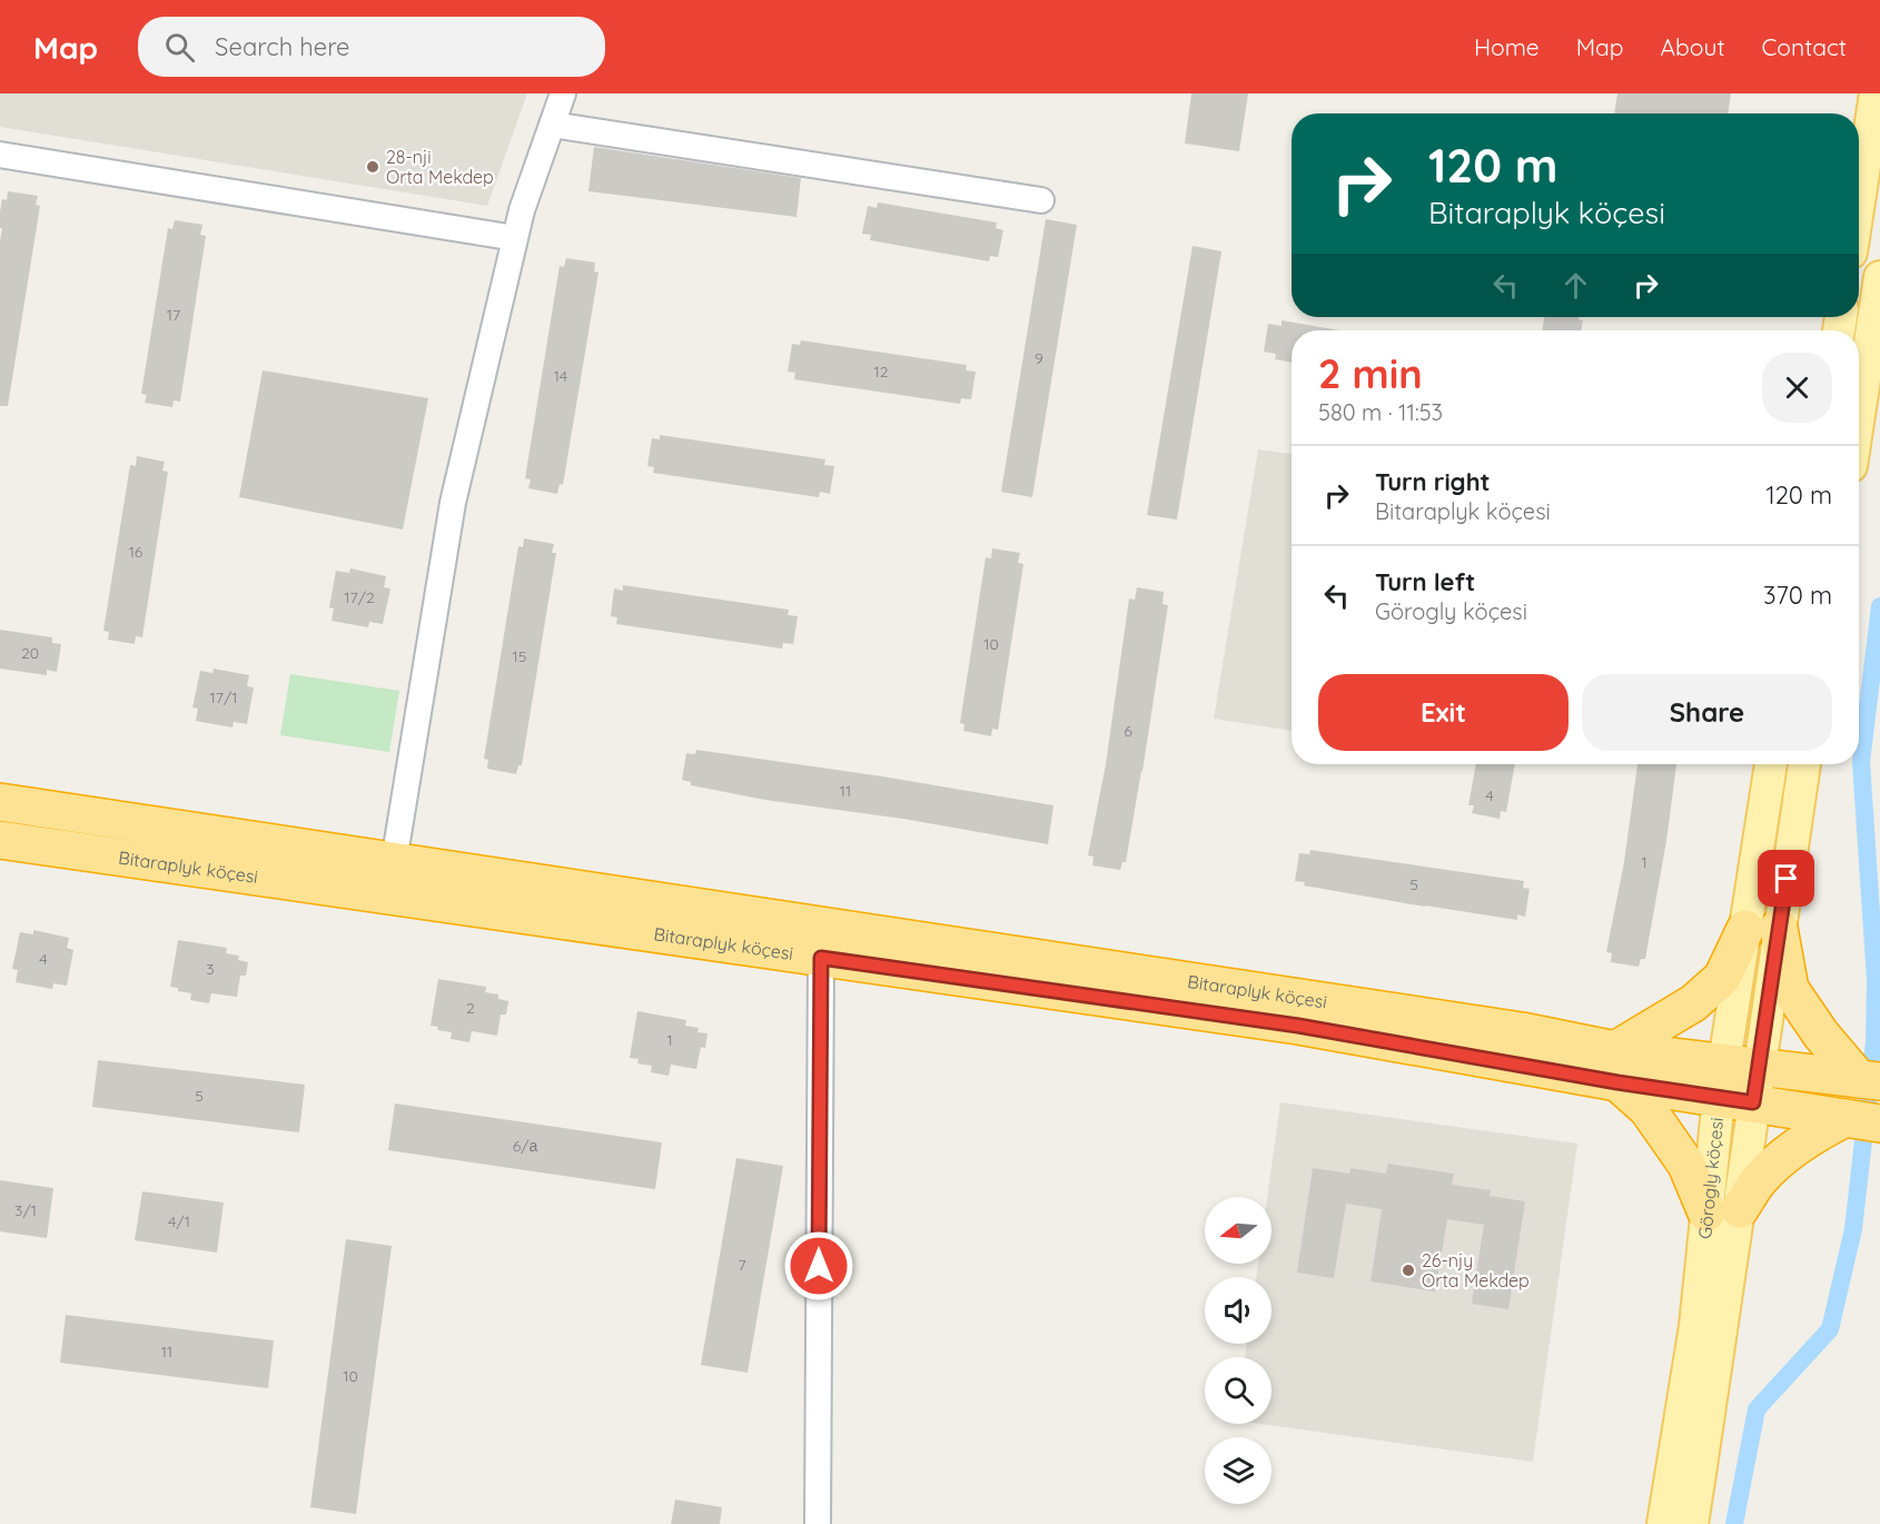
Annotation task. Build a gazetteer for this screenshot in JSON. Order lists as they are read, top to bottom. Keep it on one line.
{"streets":{"highway":["Bitaraplyk köçesi"],"main road":["Görogly köçesi"]},"crossings":[["Bitaraplyk köçesi","Görogly köçesi"]],"places":["28-nji Orta Mekdep","26-njy Orta Mekdep"],"house_numbers":["17","9","12","14","16","17/2","10","20","15","17/1","6","11","4","1","5","4","3","2","1","5","6/а","3/1","4/1","7","11","10"],"north":"left","page":{"header":"Map","search":"Search here","nav":["Home","Map","About","Contact"],"turn":["120 m","Bitaraplyk köçesi"],"heading":["2 min","580 m · 11:53"],"list":[{"name":"Turn right","note":"Bitaraplyk köçesi","value":"120 m"},{"name":"Turn left","note":"Görogly köçesi","value":"370 m"}],"buttons":["Exit","Share"]}}
